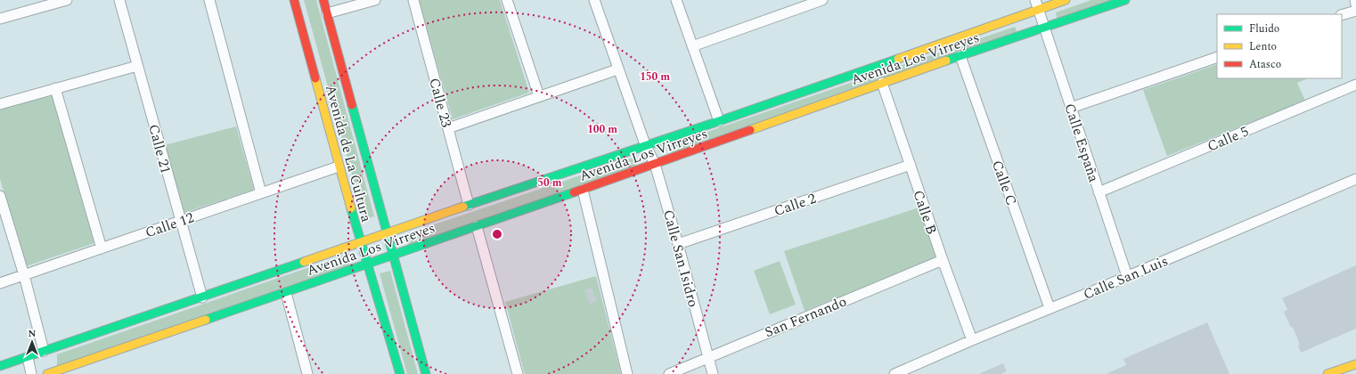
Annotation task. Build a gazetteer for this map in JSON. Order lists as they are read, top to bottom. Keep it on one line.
{"streets":{"main road":["Avenida Los Virreyes","Avenida de La Cultura"],"street":["Calle 23","Calle 5","Calle España","Calle 21","Calle C","Calle 2","Calle B","Calle 12","Calle San Isidro","Calle San Luis","San Fernando"]},"crossings":[["Avenida Los Virreyes","Calle 23"],["Avenida Los Virreyes","Calle España"],["Avenida Los Virreyes","Calle 21"],["Avenida Los Virreyes","Avenida de La Cultura"],["Avenida Los Virreyes","Calle C"],["Avenida Los Virreyes","Calle B"],["Avenida Los Virreyes","Calle San Isidro"],["Calle 5","Calle España"],["Calle España","Calle San Luis"],["Calle 21","Calle 12"],["Avenida de La Cultura","Calle 12"],["Calle C","Calle San Luis"],["Calle 2","Calle B"],["Calle 2","Calle San Isidro"],["Calle B","Calle San Luis"],["Calle B","San Fernando"],["Calle San Isidro","San Fernando"]],"legend":["Fluido","Lento","Atasco"],"north":"top","rings":["150 m","100 m","50 m"]}
